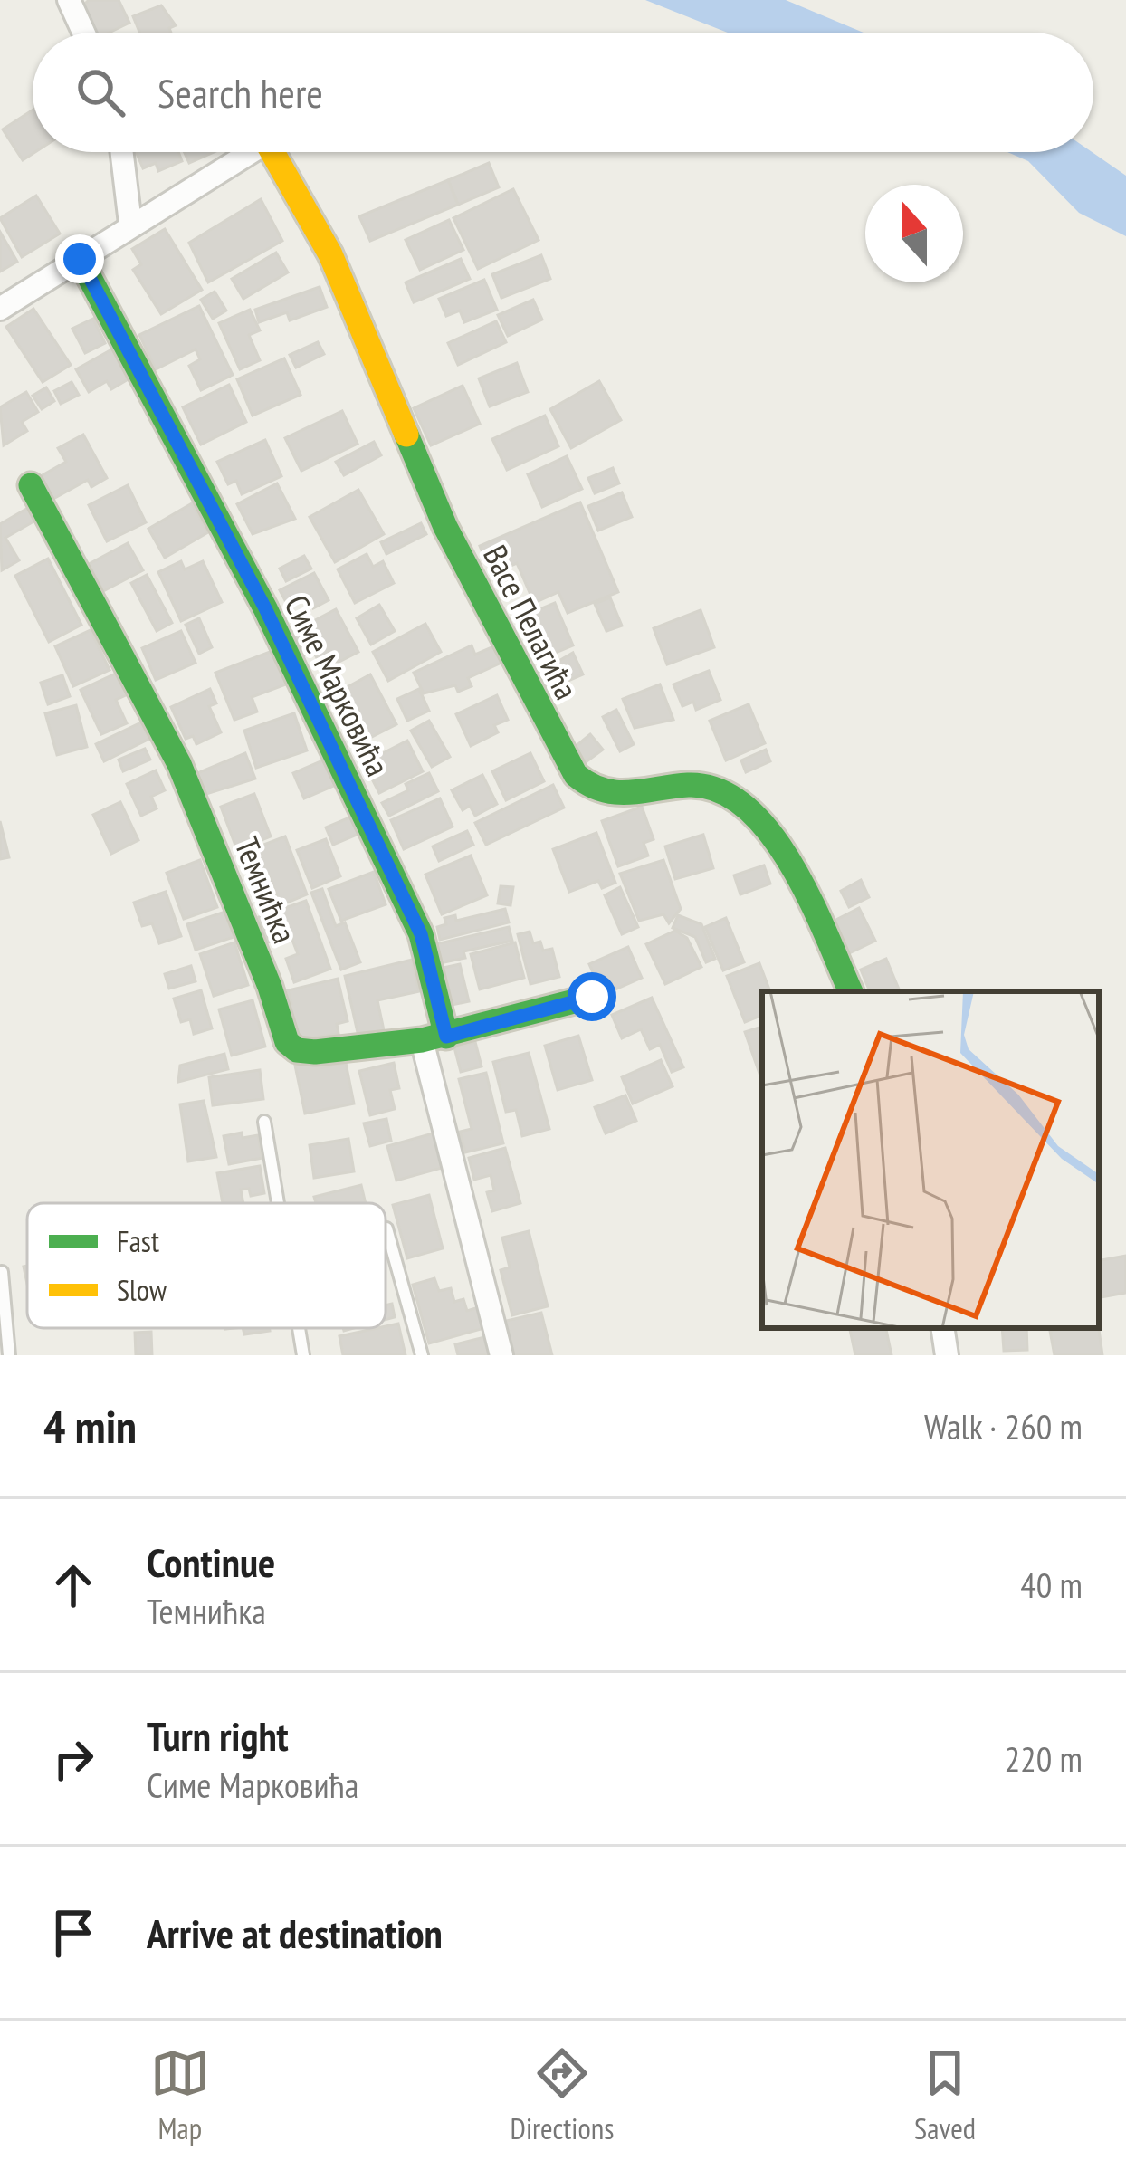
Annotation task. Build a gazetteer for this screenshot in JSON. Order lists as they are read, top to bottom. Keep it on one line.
{"streets":{"street":["Васе Пелагића","Симе Марковића","Темнићка"]},"crossings":[["Симе Марковића","Темнићка"]],"legend":["Fast","Slow"],"north":"top","page":{"search":"Search here","heading":["4 min","Walk · 260 m"],"list":[["Continue","Темнићка","40 m"],["Turn right","Симе Марковића","220 m"],"Arrive at destination"],"nav":["Map","Directions","Saved"]}}
